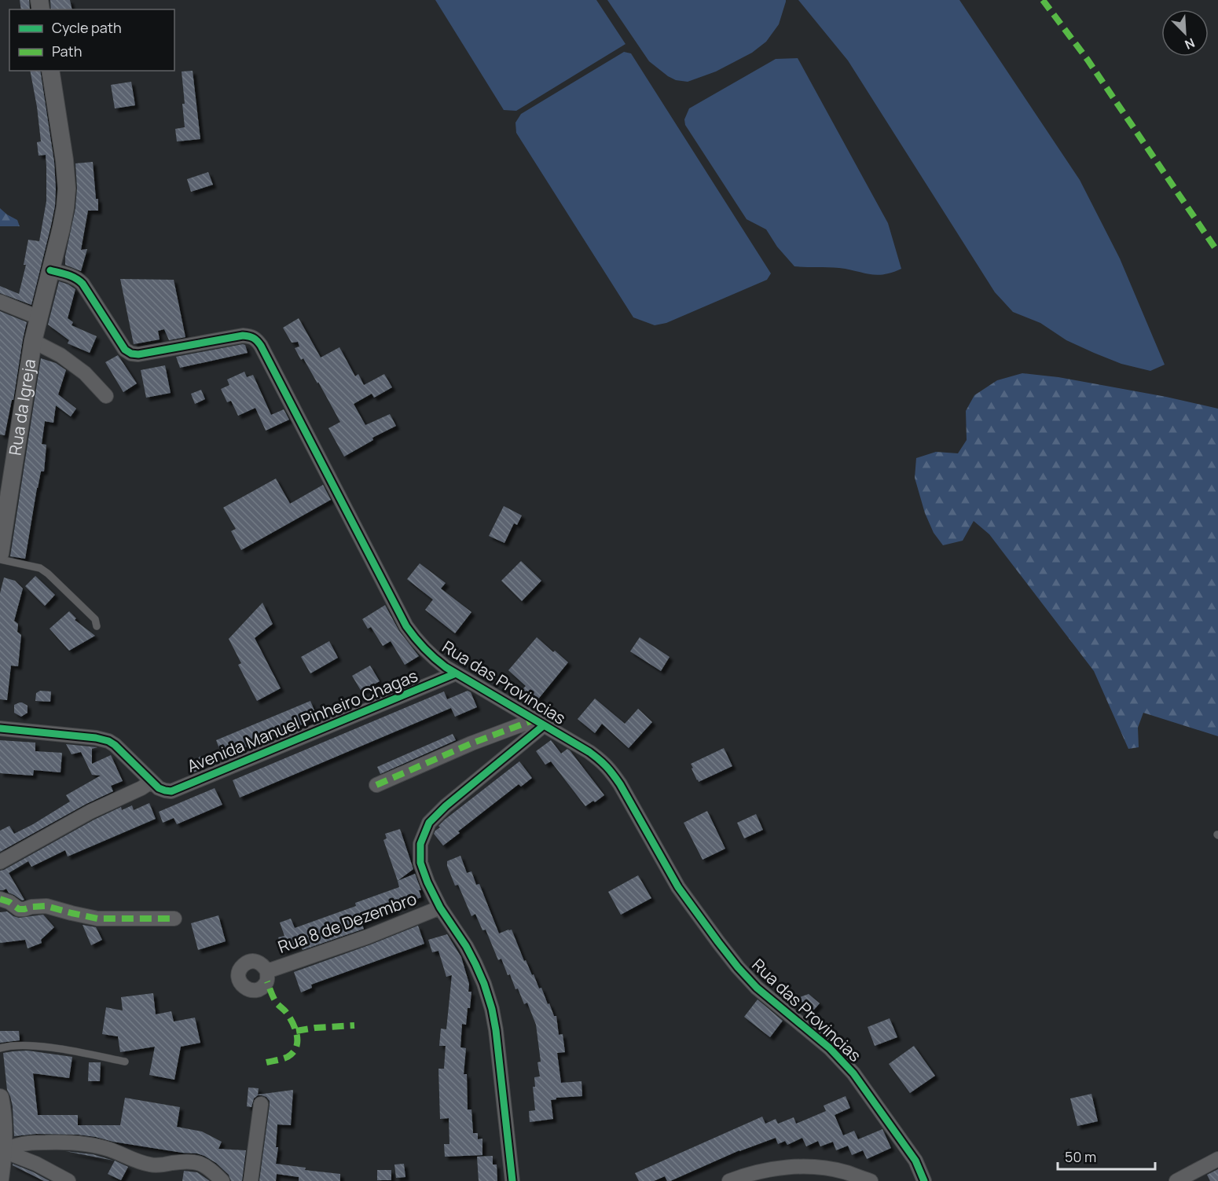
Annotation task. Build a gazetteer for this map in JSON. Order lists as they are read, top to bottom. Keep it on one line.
{"streets":{"street":["Rua da Igreja","Rua das Provincias","Avenida Manuel Pinheiro Chagas","Rua 8 de Dezembro"]},"crossings":[["Rua da Igreja","Rua das Provincias"],["Rua das Provincias","Avenida Manuel Pinheiro Chagas"]],"legend":["Cycle path","Path"],"scale_bar":"50 m","north":"bottom right"}
